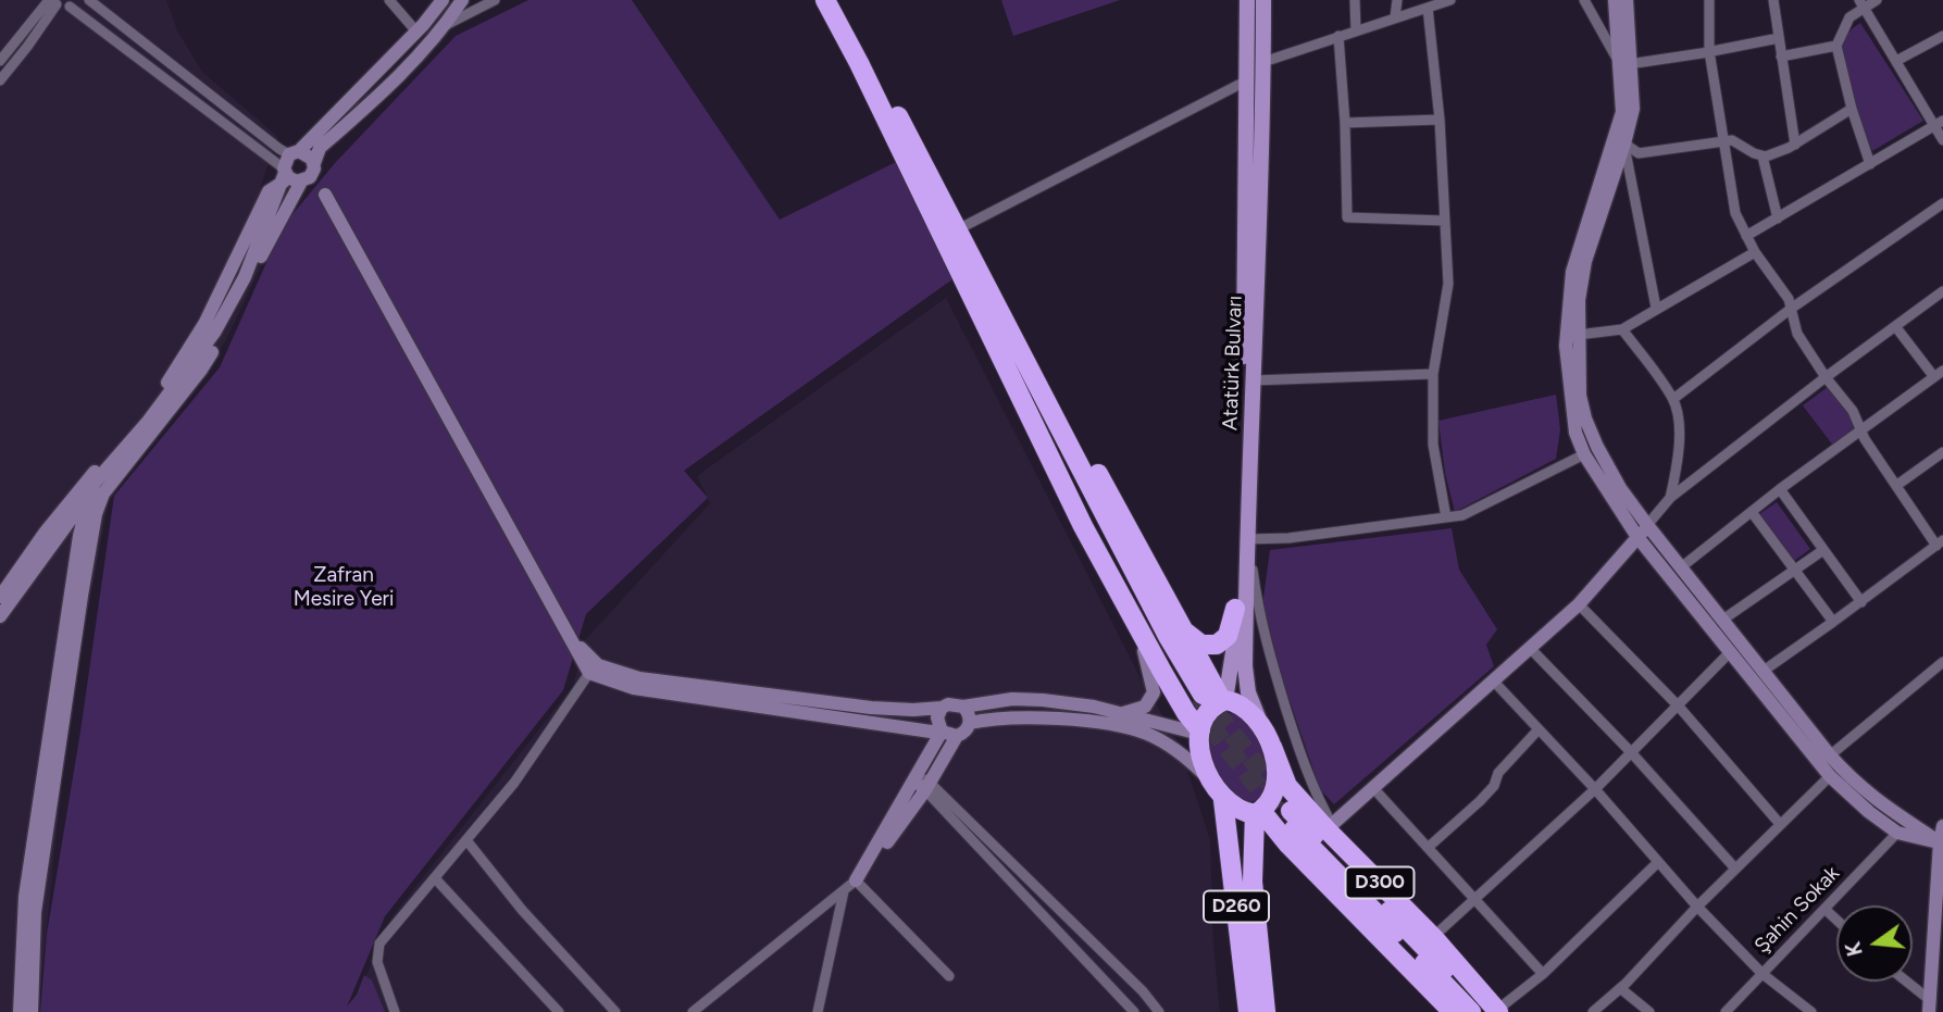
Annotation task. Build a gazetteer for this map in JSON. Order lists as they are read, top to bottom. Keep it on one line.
{"streets":{"highway":["D300","D260"],"main road":["Atatürk Bulvarı"],"street":["Şahin Sokak"]},"crossings":[["Atatürk Bulvarı","D300"],["Atatürk Bulvarı","D260"],["D300","D260"]],"parks":["Zafran Mesire Yeri"],"north":"left"}
